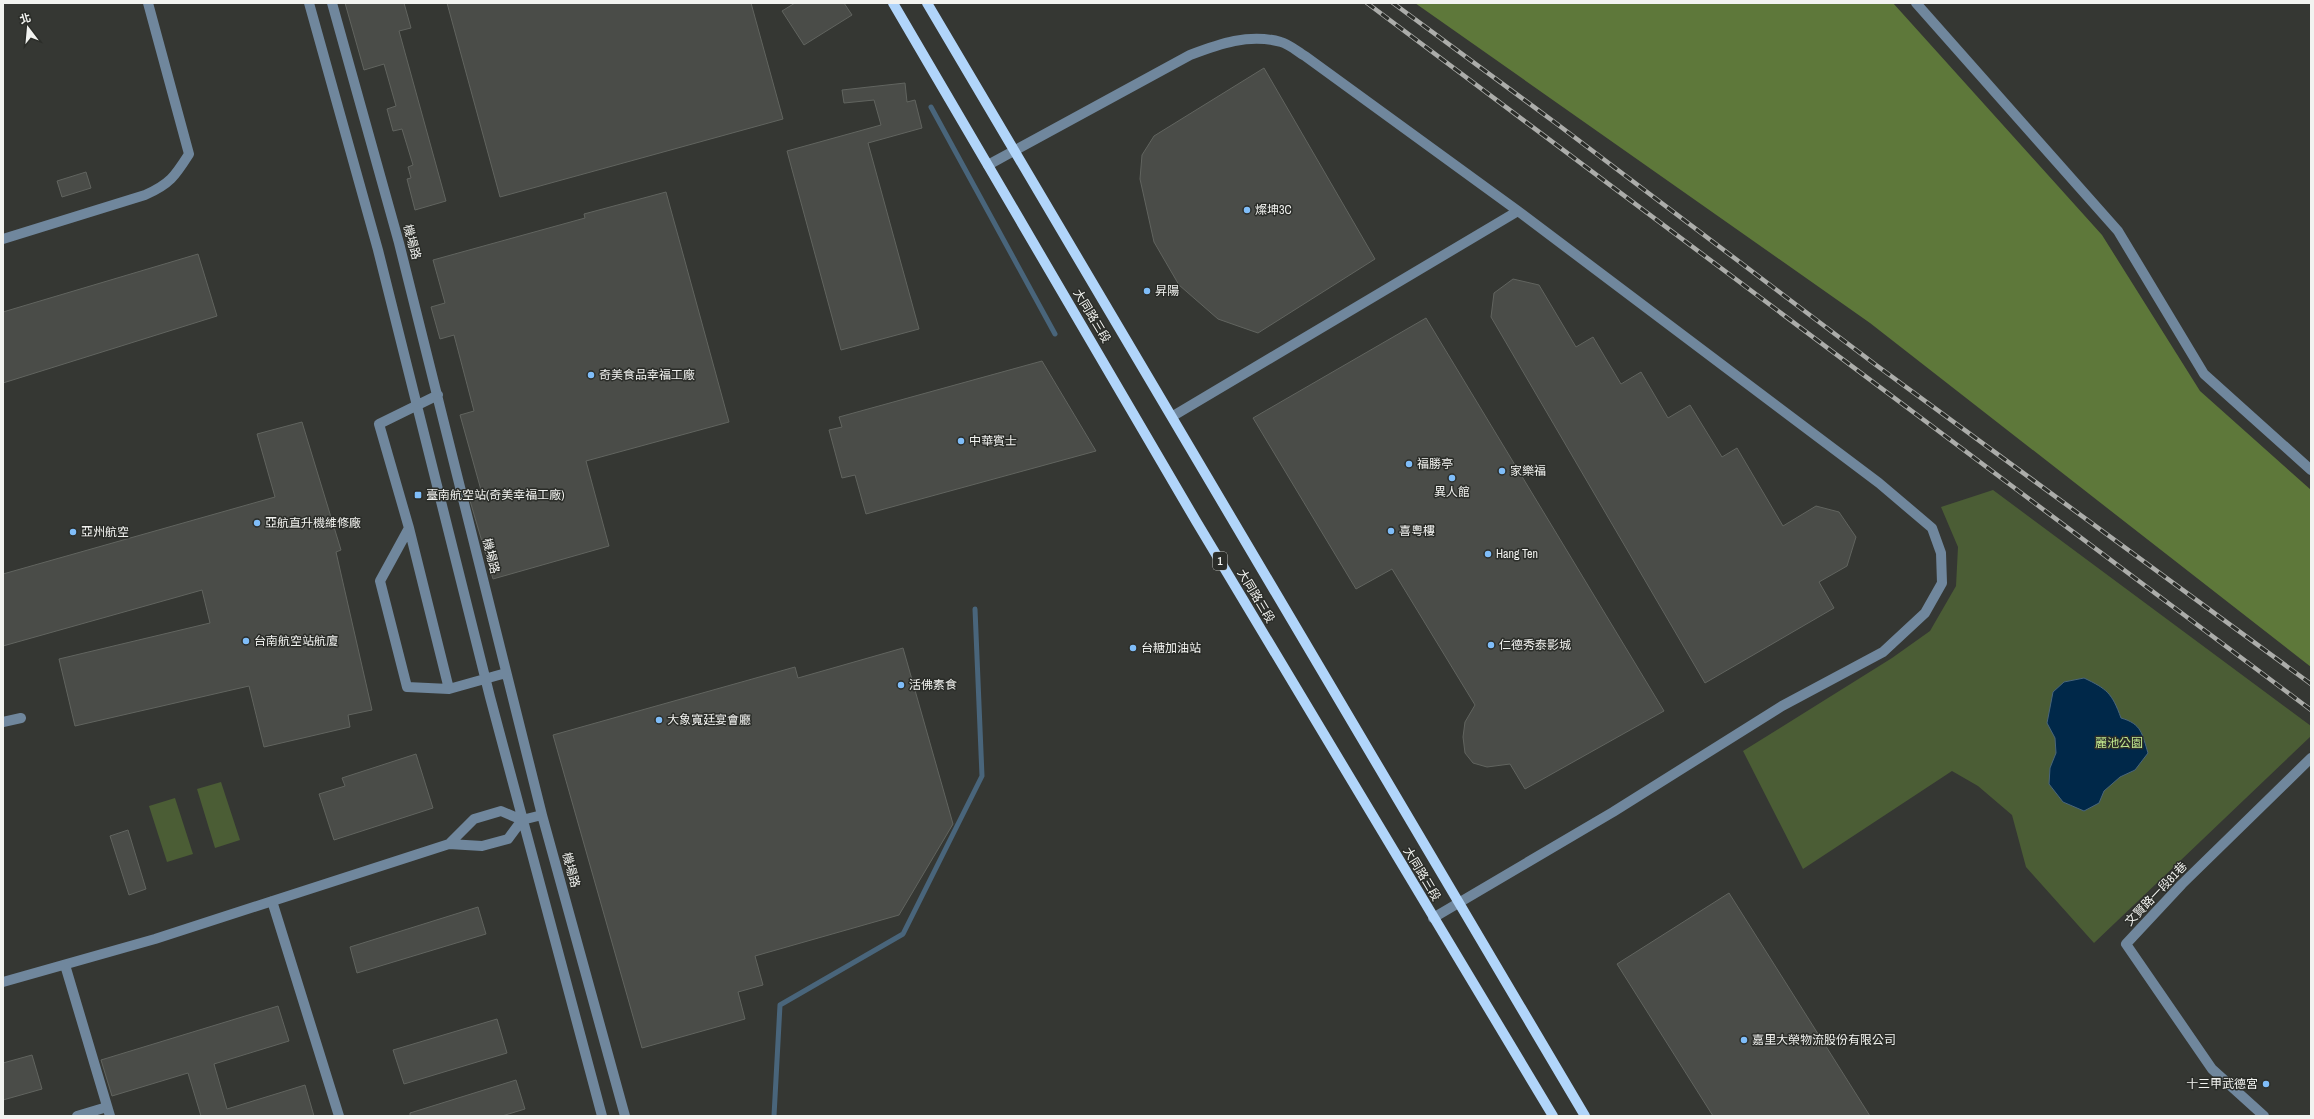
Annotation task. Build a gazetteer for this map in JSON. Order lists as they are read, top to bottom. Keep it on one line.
{"streets":{"main road":["大同路三段","1"],"street":["機場路","文賢路一段81巷"]},"parks":["麗池公園"],"places":{"other":["燦坤3C","昇陽","奇美食品幸福工廠","中華賓士","福勝亭","家樂福","異人館","亞航直升機維修廠","喜粵樓","亞州航空","Hang Ten","台南航空站航廈","仁德秀泰影城","台糖加油站","活佛素食","大象寬廷宴會廳","嘉里大榮物流股份有限公司","十三甲武德宮"],"transit":["臺南航空站(奇美幸福工廠)"]},"north":"top"}
